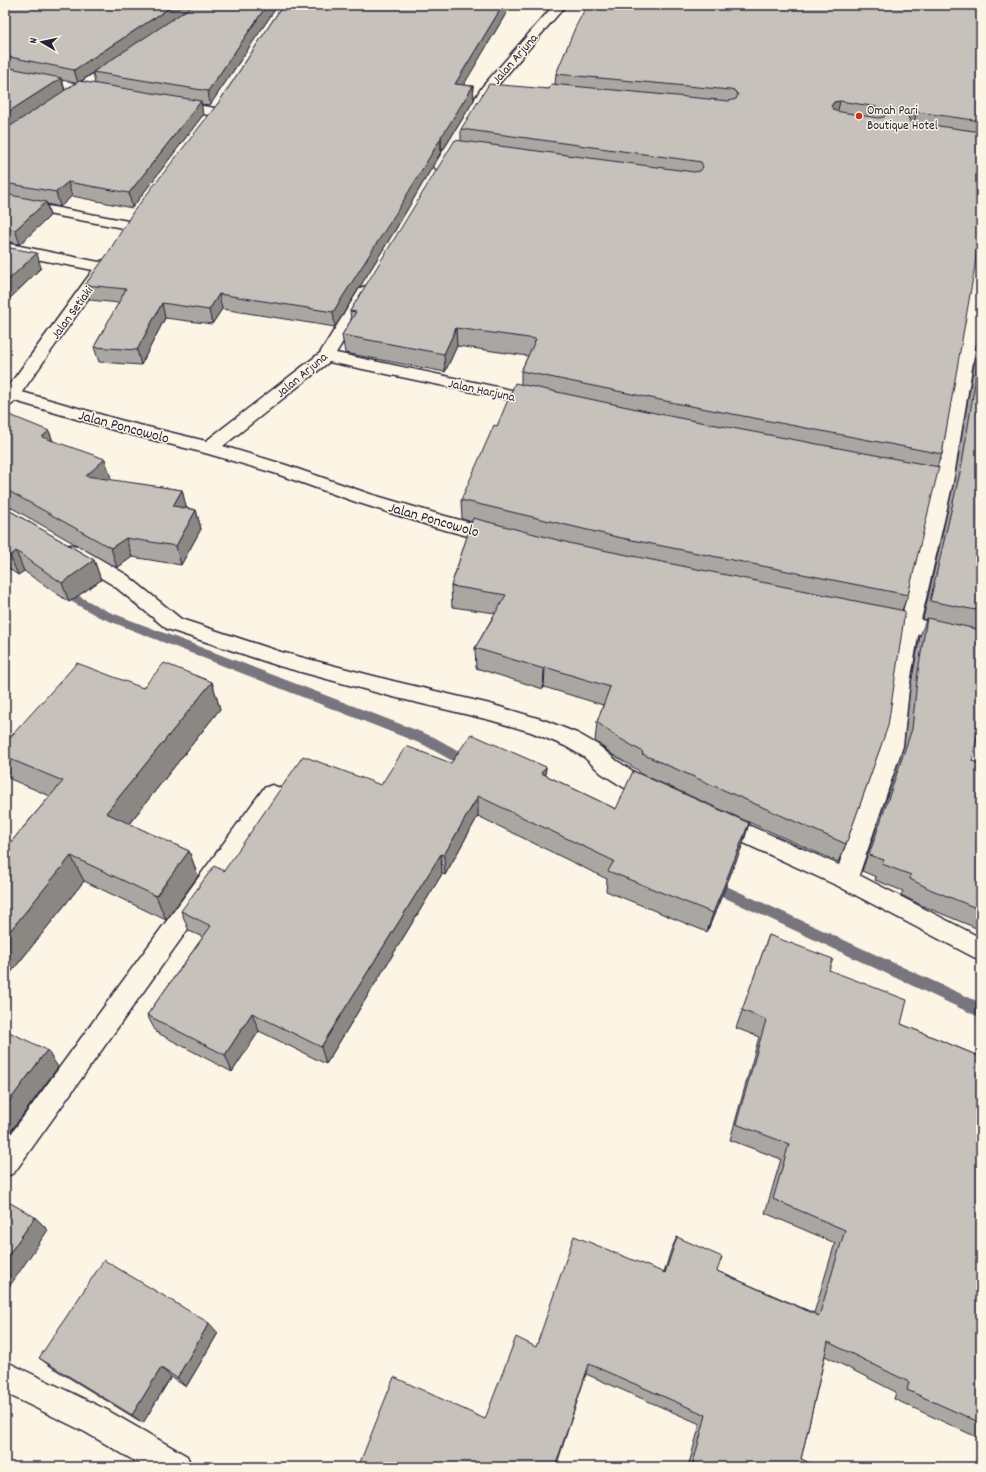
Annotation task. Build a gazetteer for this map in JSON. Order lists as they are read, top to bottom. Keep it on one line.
{"streets":{"street":["Jalan Arjuna","Jalan Setiaki","Jalan Harjuna","Jalan Poncowolo"]},"crossings":[["Jalan Arjuna","Jalan Harjuna"],["Jalan Arjuna","Jalan Poncowolo"],["Jalan Setiaki","Jalan Poncowolo"]],"places":["Omah Pari Boutique Hotel"],"north":"left"}
